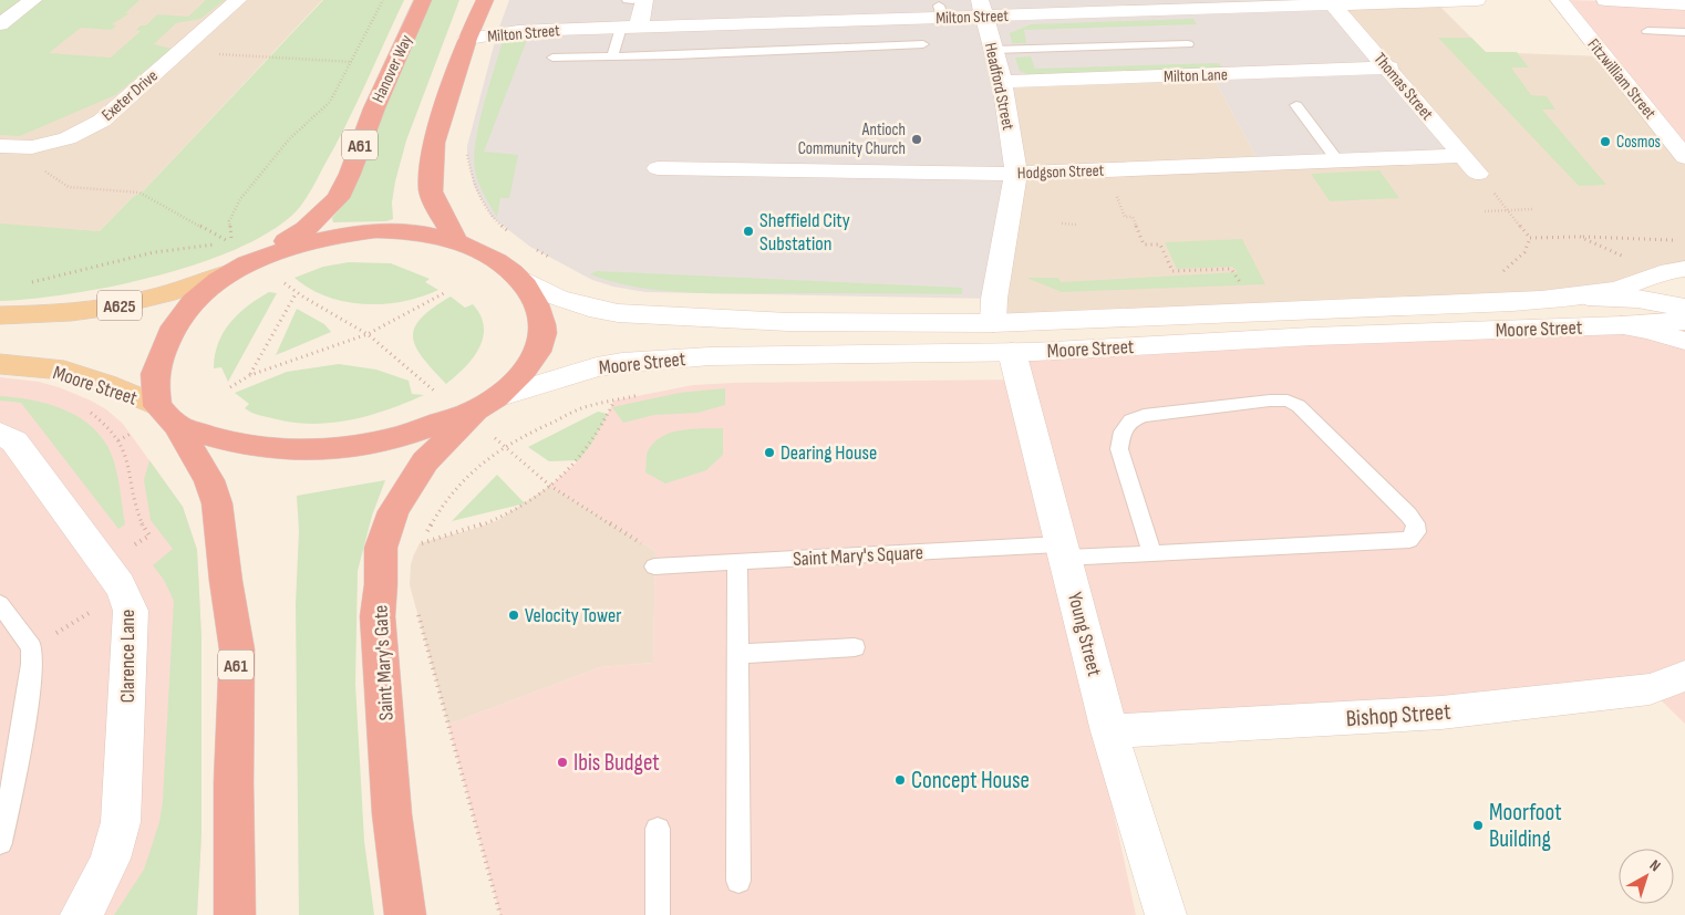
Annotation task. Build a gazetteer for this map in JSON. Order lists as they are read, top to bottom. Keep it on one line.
{"streets":{"highway":["Hanover Way","A61","Moore Street","Saint Mary's Gate"],"main road":["A625"],"street":["Milton Street","Milton Lane","Fitzwilliam Street","Headford Street","Thomas Street","Exeter Drive","Hodgson Street","Young Street","Clarence Lane","Bishop Street"],"lane":["Saint Mary's Square"]},"crossings":[["Milton Street","Headford Street"],["Milton Street","Thomas Street"],["Hanover Way","Moore Street"],["Milton Lane","Headford Street"],["Milton Lane","Thomas Street"],["Headford Street","Hodgson Street"],["Headford Street","Moore Street"],["Thomas Street","Hodgson Street"],["A61","Moore Street"],["Moore Street","Young Street"],["Moore Street","Saint Mary's Gate"],["Saint Mary's Square","Young Street"],["Young Street","Bishop Street"]],"places":["Antioch Community Church","Cosmos","Sheffield City Substation","Dearing House","Velocity Tower","Ibis Budget","Concept House","Moorfoot Building"],"north":"top right"}
